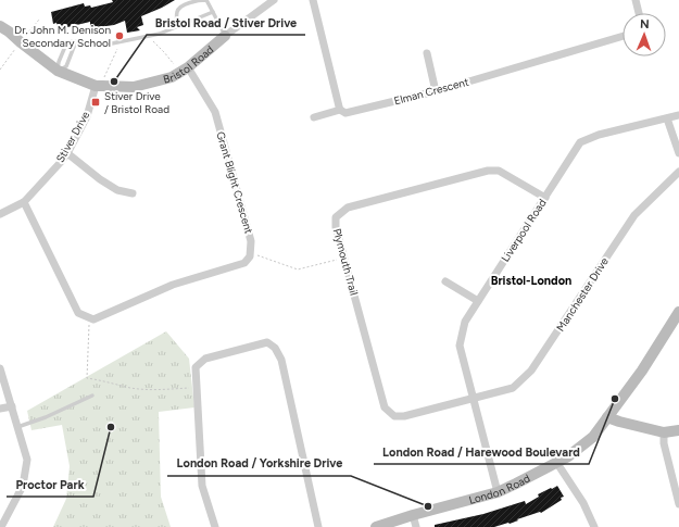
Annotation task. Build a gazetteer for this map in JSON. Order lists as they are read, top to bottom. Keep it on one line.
{"streets":{"street":["Bristol Road","Elman Crescent","Stiver Drive","Grant Blight Crescent","Liverpool Road","Plymouth Trail","Manchester Drive","London Road"]},"crossings":[["Bristol Road","Stiver Drive"],["Bristol Road","Grant Blight Crescent"],["Liverpool Road","Plymouth Trail"],["Liverpool Road","Manchester Drive"],["Liverpool Road","London Road"],["Plymouth Trail","Manchester Drive"]],"districts":["Bristol-London"],"places":{"other":["Dr. John M. Denison Secondary School","Bristol Road / Stiver Drive","London Road / Harewood Boulevard","Proctor Park","London Road / Yorkshire Drive"],"transit":["Stiver Drive / Bristol Road"]},"north":"top"}
